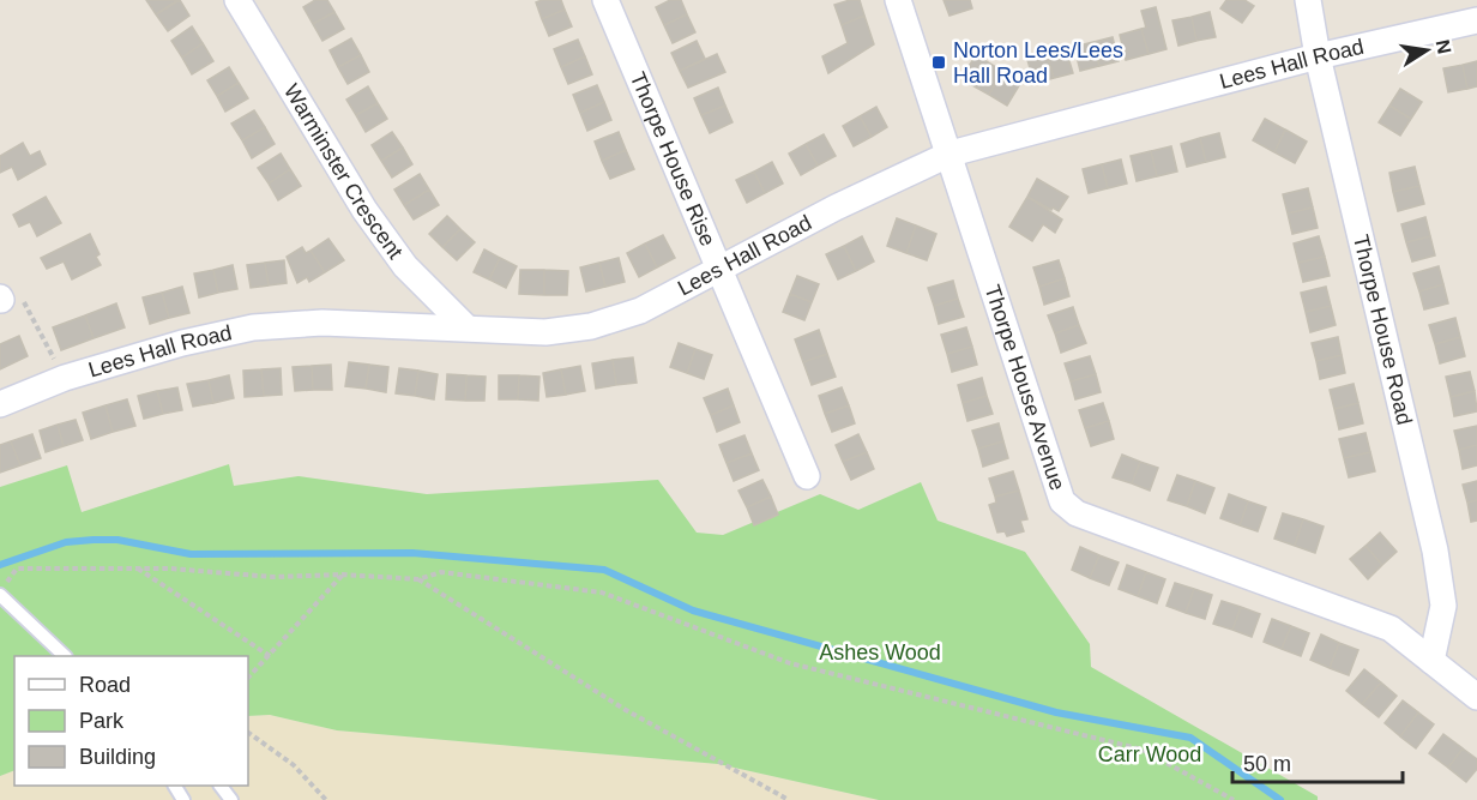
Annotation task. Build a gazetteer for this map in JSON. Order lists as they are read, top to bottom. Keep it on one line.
{"streets":{"street":["Lees Hall Road","Thorpe House Rise","Warminster Crescent","Thorpe House Road","Thorpe House Avenue"]},"crossings":[["Lees Hall Road","Thorpe House Rise"],["Lees Hall Road","Warminster Crescent"],["Lees Hall Road","Thorpe House Road"],["Lees Hall Road","Thorpe House Avenue"],["Thorpe House Road","Thorpe House Avenue"]],"parks":["Ashes Wood","Carr Wood"],"places":{"transit":["Norton Lees/Lees Hall Road"]},"legend":["Road","Park","Building"],"scale_bar":"50 m","north":"right"}
